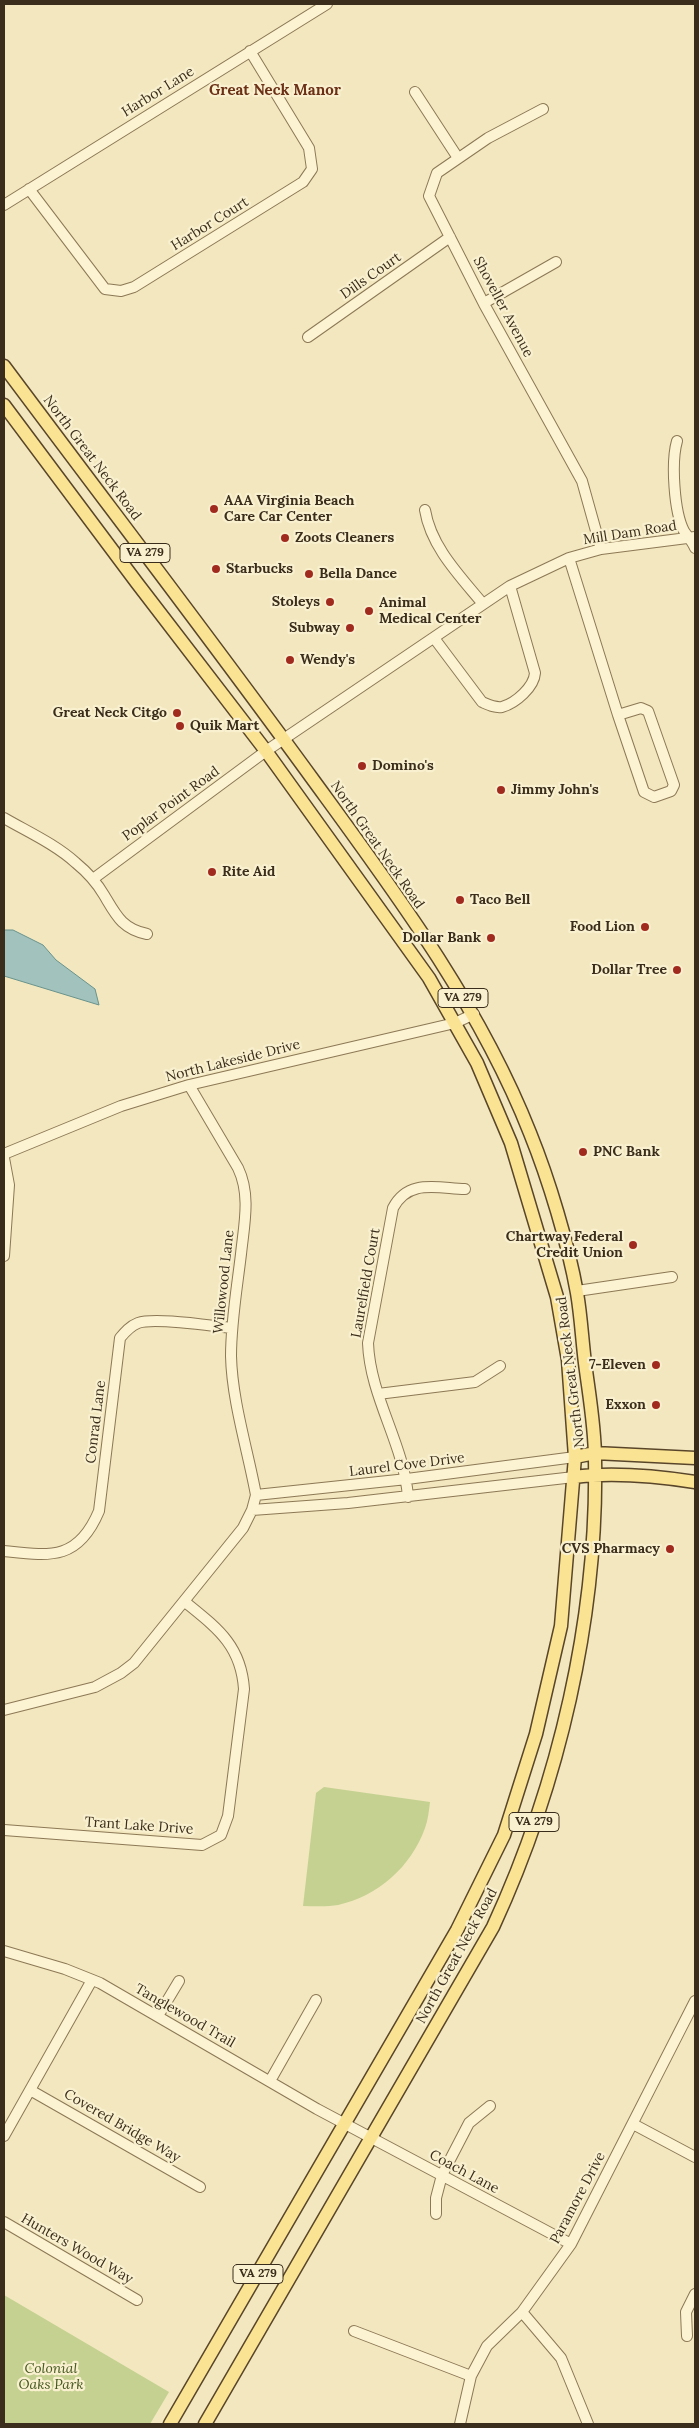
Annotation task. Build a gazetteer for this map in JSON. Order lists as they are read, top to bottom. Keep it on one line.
{"streets":{"main road":["North Great Neck Road","VA 279"],"street":["Harbor Lane","Harbor Court","Dills Court","Shoveller Avenue","Mill Dam Road","Poplar Point Road","North Lakeside Drive","Willowood Lane","Laurelfield Court","Conrad Lane","Laurel Cove Drive","Trant Lake Drive","Tanglewood Trail","Covered Bridge Way","Coach Lane","Paramore Drive","Hunters Wood Way"]},"crossings":[["Harbor Lane","Harbor Court"],["Dills Court","Shoveller Avenue"],["Shoveller Avenue","Mill Dam Road"],["North Great Neck Road","Mill Dam Road"],["North Great Neck Road","Poplar Point Road"],["North Great Neck Road","North Lakeside Drive"],["North Great Neck Road","Laurel Cove Drive"],["North Great Neck Road","Tanglewood Trail"],["North Great Neck Road","Coach Lane"],["Mill Dam Road","Poplar Point Road"],["North Lakeside Drive","Willowood Lane"],["Willowood Lane","Conrad Lane"],["Willowood Lane","Laurel Cove Drive"],["Laurelfield Court","Laurel Cove Drive"],["Tanglewood Trail","Coach Lane"],["Coach Lane","Paramore Drive"]],"districts":["Great Neck Manor"],"parks":["Colonial Oaks Park"],"places":["AAA Virginia Beach Care Car Center","Zoots Cleaners","Starbucks","Bella Dance","Stoleys","Animal Medical Center","Subway","Wendy's","Great Neck Citgo","Quik Mart","Domino's","Jimmy John's","Rite Aid","Taco Bell","Food Lion","Dollar Bank","Dollar Tree","PNC Bank","Chartway Federal Credit Union","7-Eleven","Exxon","CVS Pharmacy"]}
